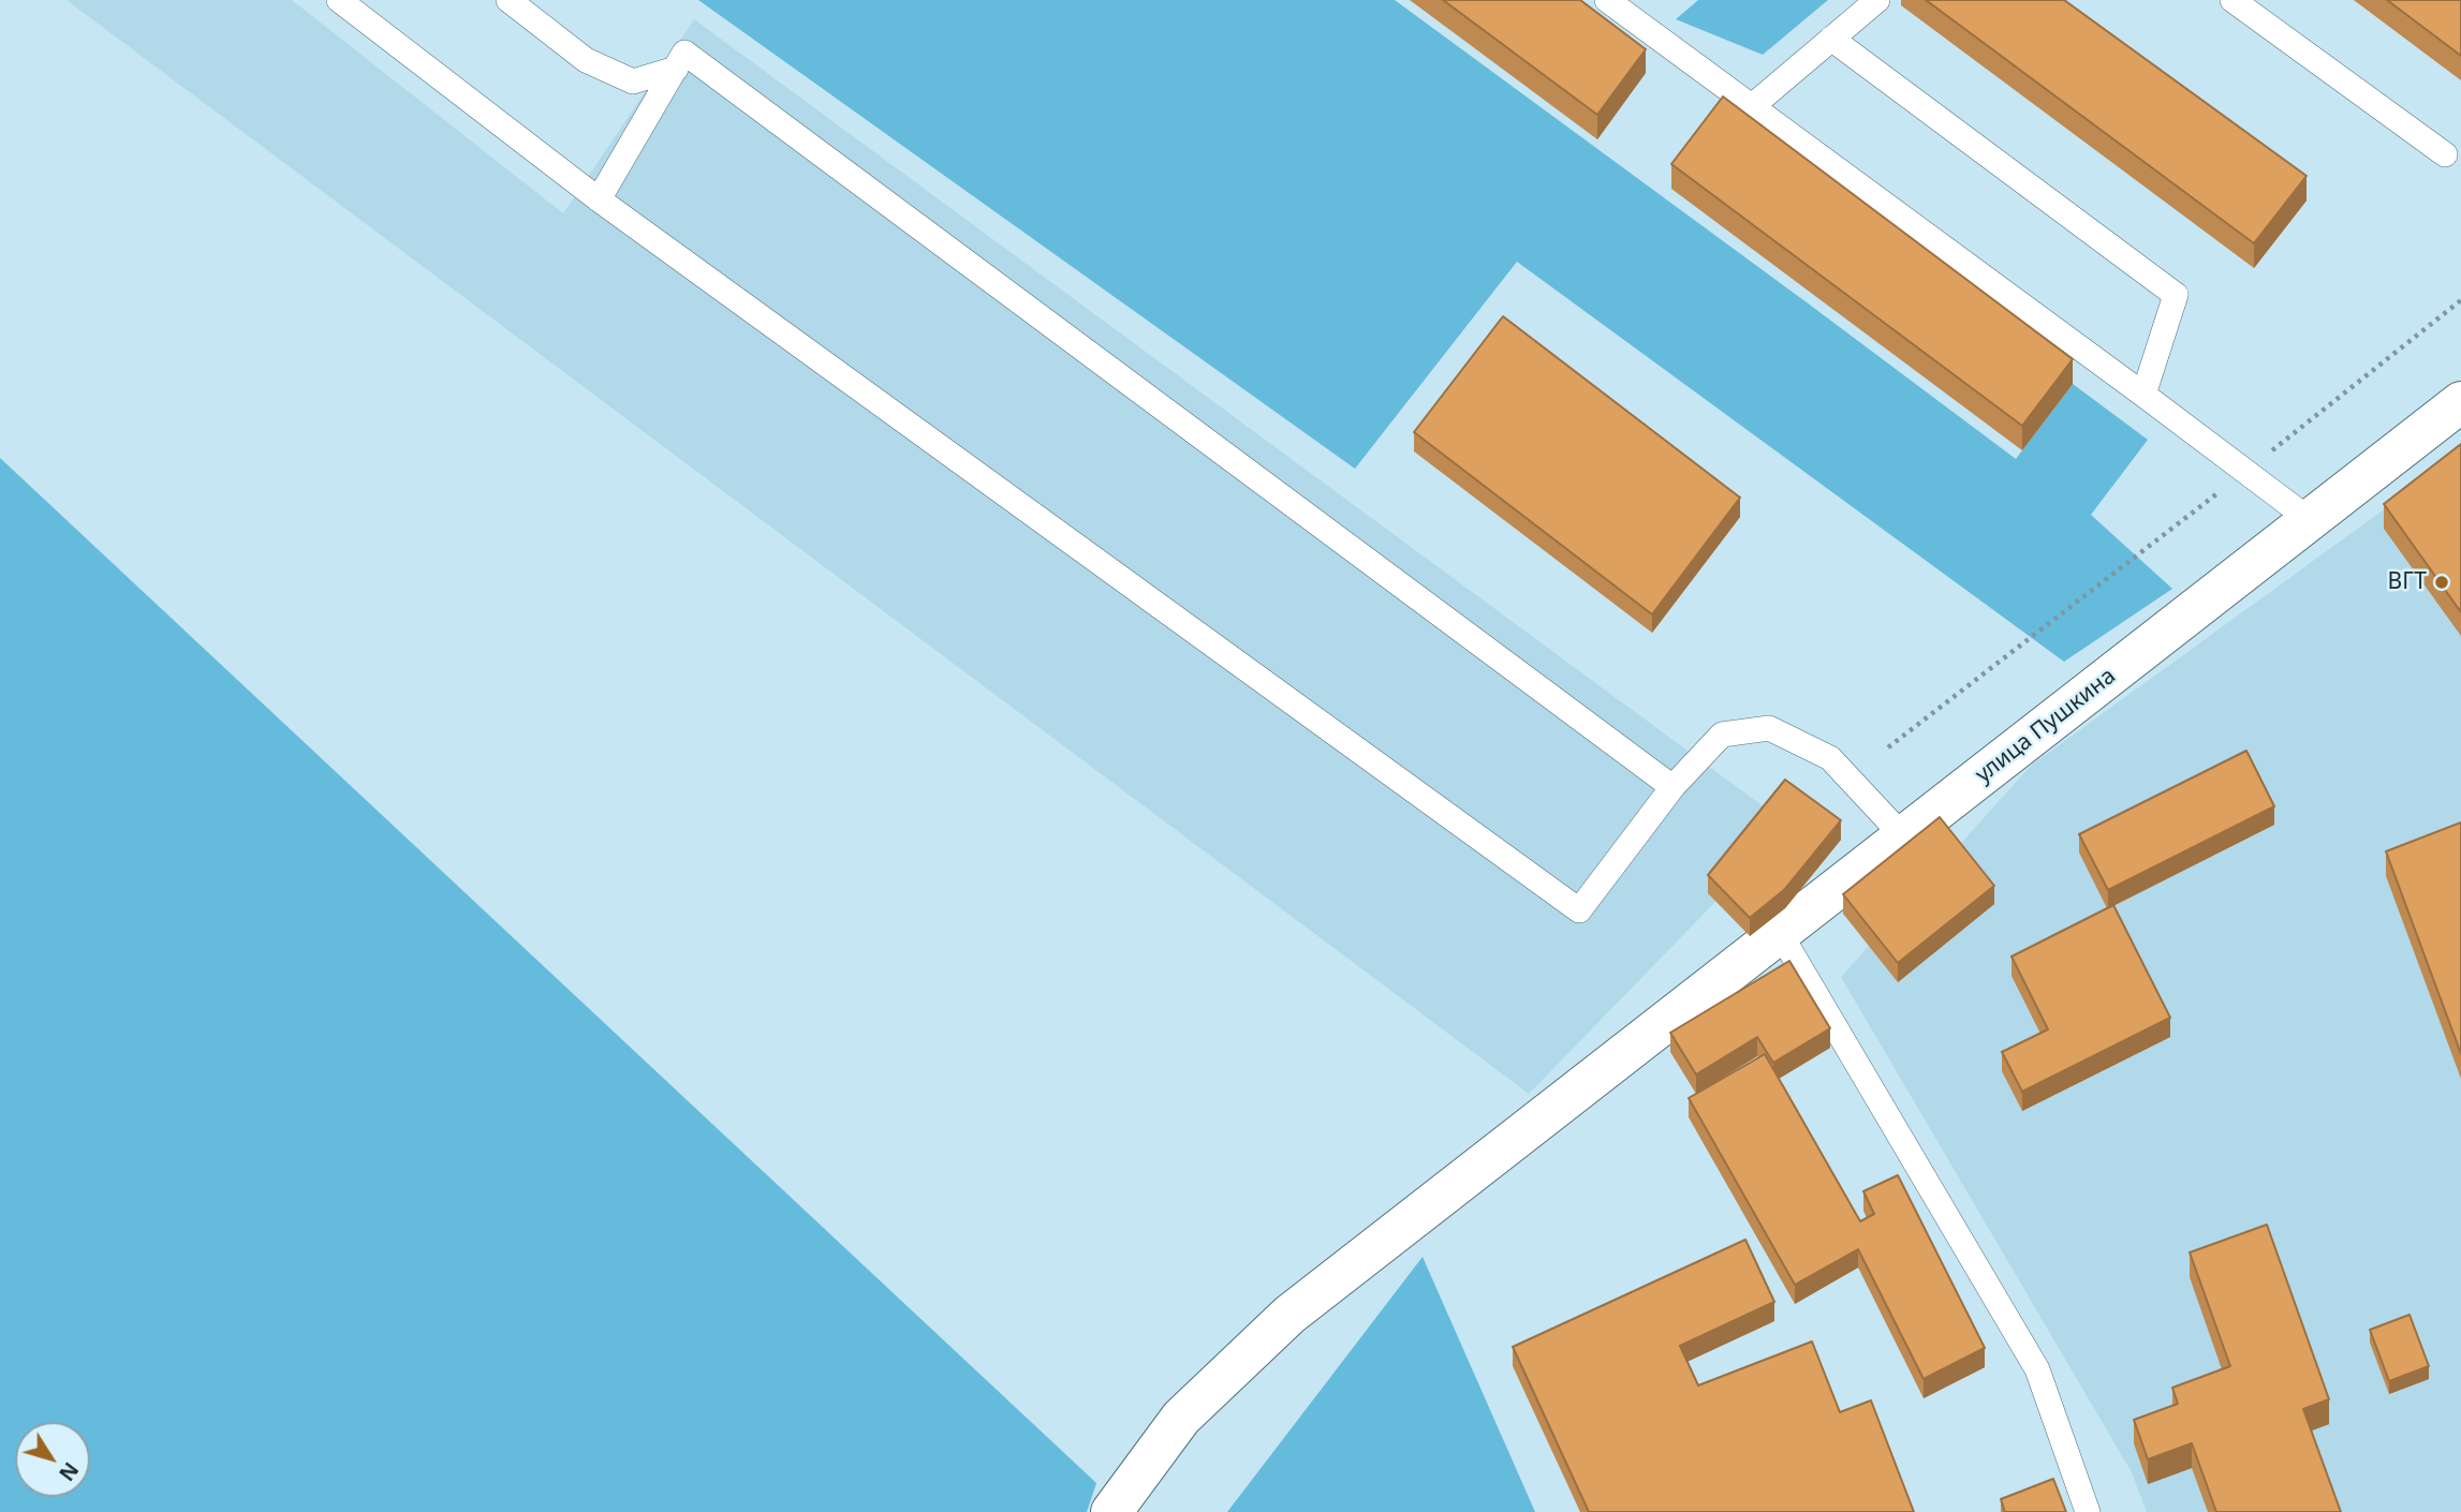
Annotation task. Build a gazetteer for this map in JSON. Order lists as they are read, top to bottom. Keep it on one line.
{"streets":{"street":["улица Пушкина"]},"places":["ВГТ"],"north":"bottom right"}
